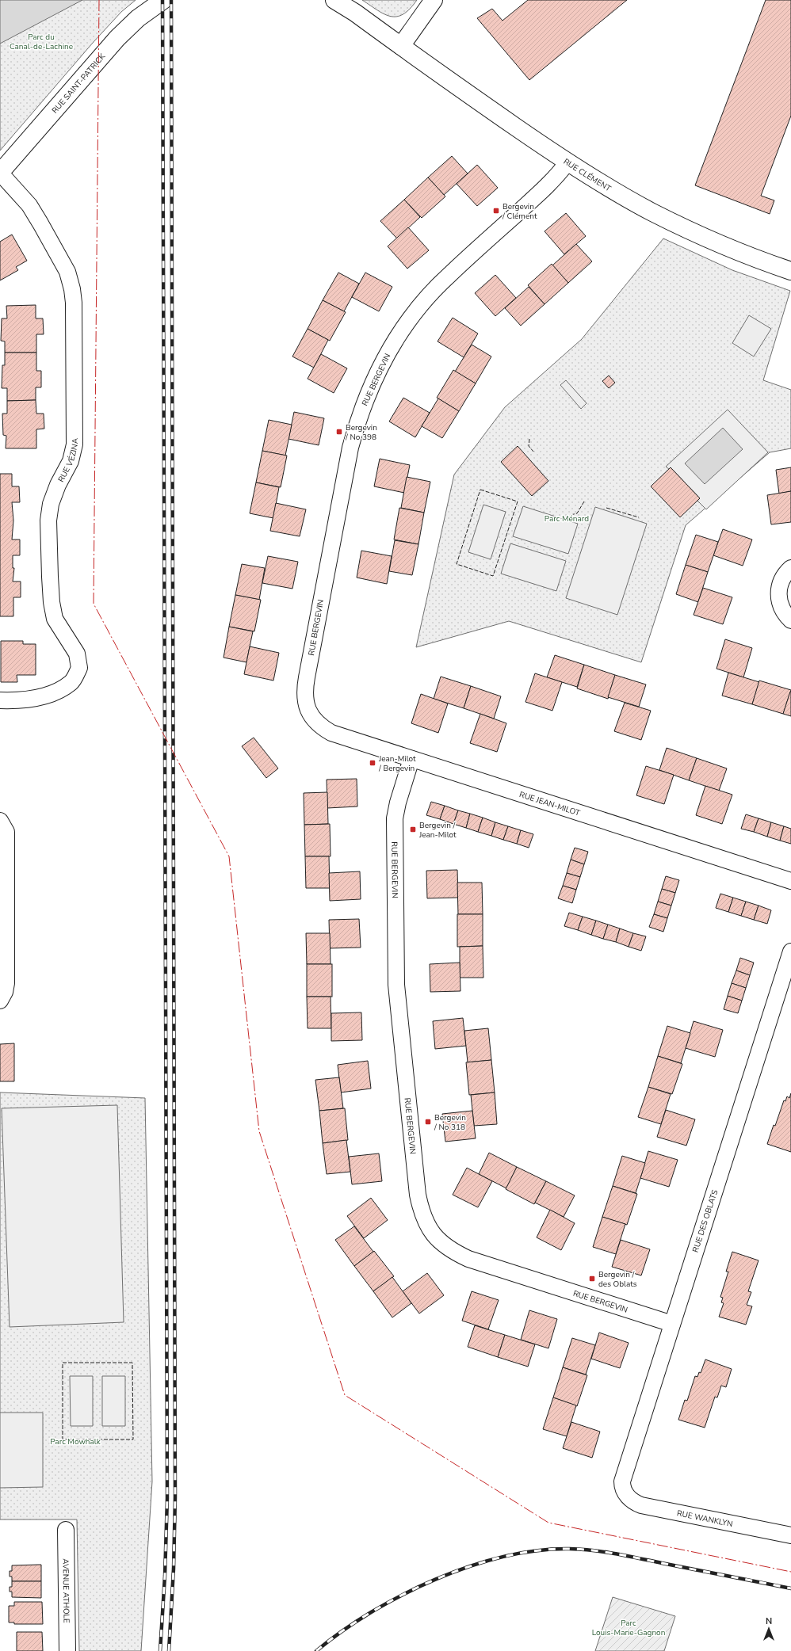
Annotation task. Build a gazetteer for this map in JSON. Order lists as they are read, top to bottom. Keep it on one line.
{"streets":{"main road":["RUE SAINT-PATRICK","RUE CLÉMENT"],"street":["RUE BERGEVIN","RUE VÉZINA","RUE JEAN-MILOT","RUE DES OBLATS","RUE WANKLYN","AVENUE ATHOLE"]},"crossings":[["RUE SAINT-PATRICK","RUE VÉZINA"],["RUE CLÉMENT","RUE BERGEVIN"],["RUE BERGEVIN","RUE JEAN-MILOT"],["RUE BERGEVIN","RUE DES OBLATS"],["RUE DES OBLATS","RUE WANKLYN"]],"parks":["Parc du Canal-de-Lachine","Parc Ménard","Parc Mowhalk","Parc Louis-Marie-Gagnon"],"places":{"transit":["Bergevin / Clément","Bergevin / No 398","Jean-Milot / Bergevin","Bergevin / Jean-Milot","Bergevin / No 318","Bergevin / des Oblats"]},"north":"top"}
